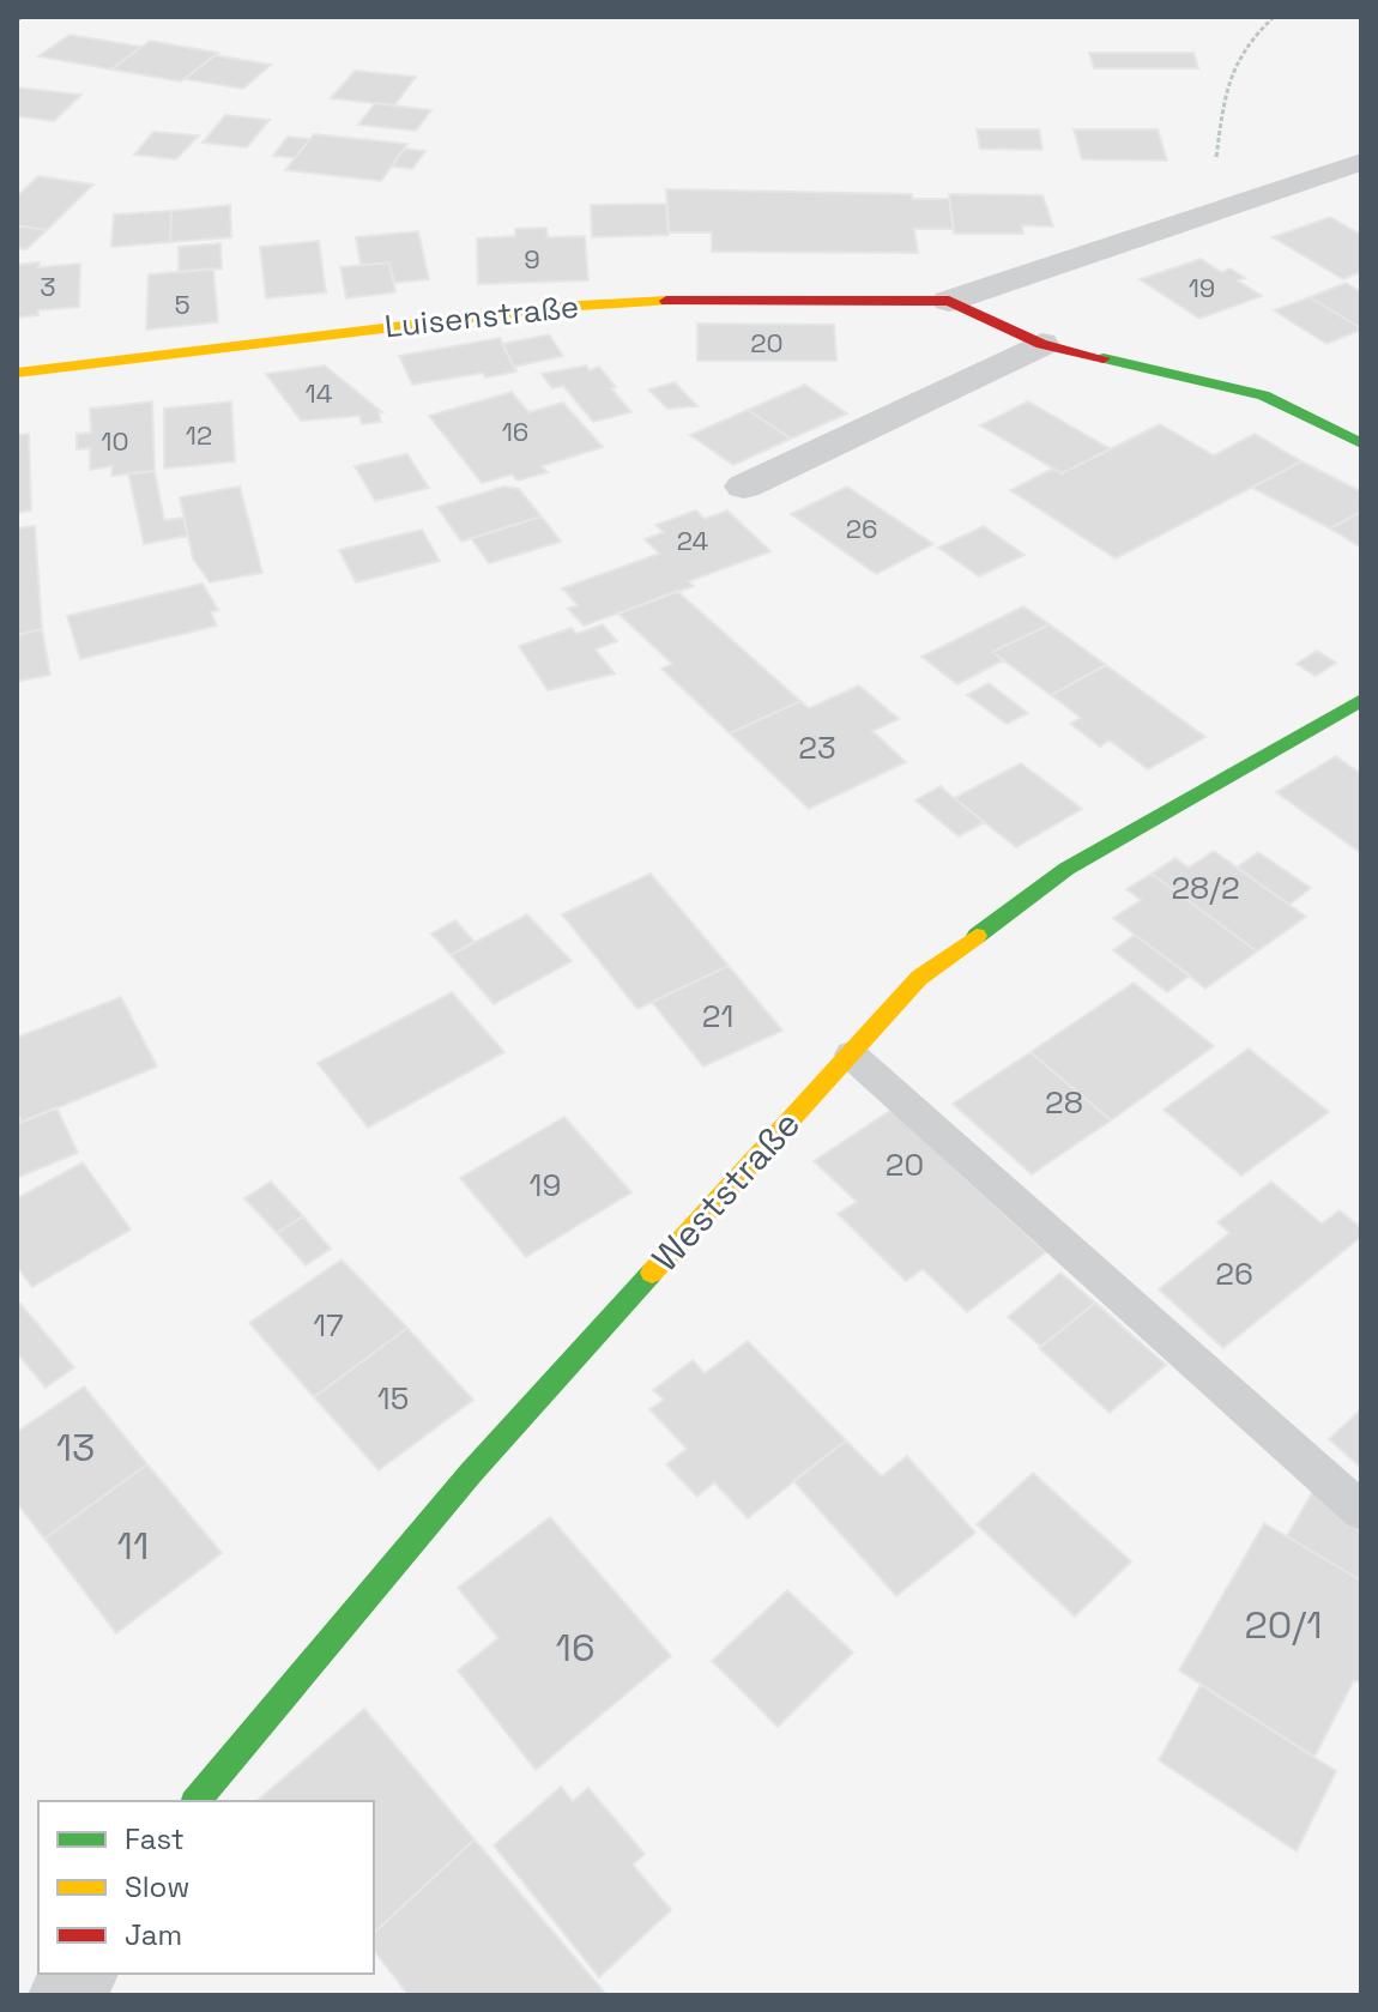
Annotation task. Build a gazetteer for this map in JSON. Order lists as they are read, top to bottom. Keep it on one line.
{"streets":{"street":["Luisenstraße","Weststraße"]},"house_numbers":["9","3","19","5","20","14","16","12","10","26","24","23","28/2","21","28","20","19","26","17","15","13","11","20/1","16"],"legend":["Fast","Slow","Jam"]}
